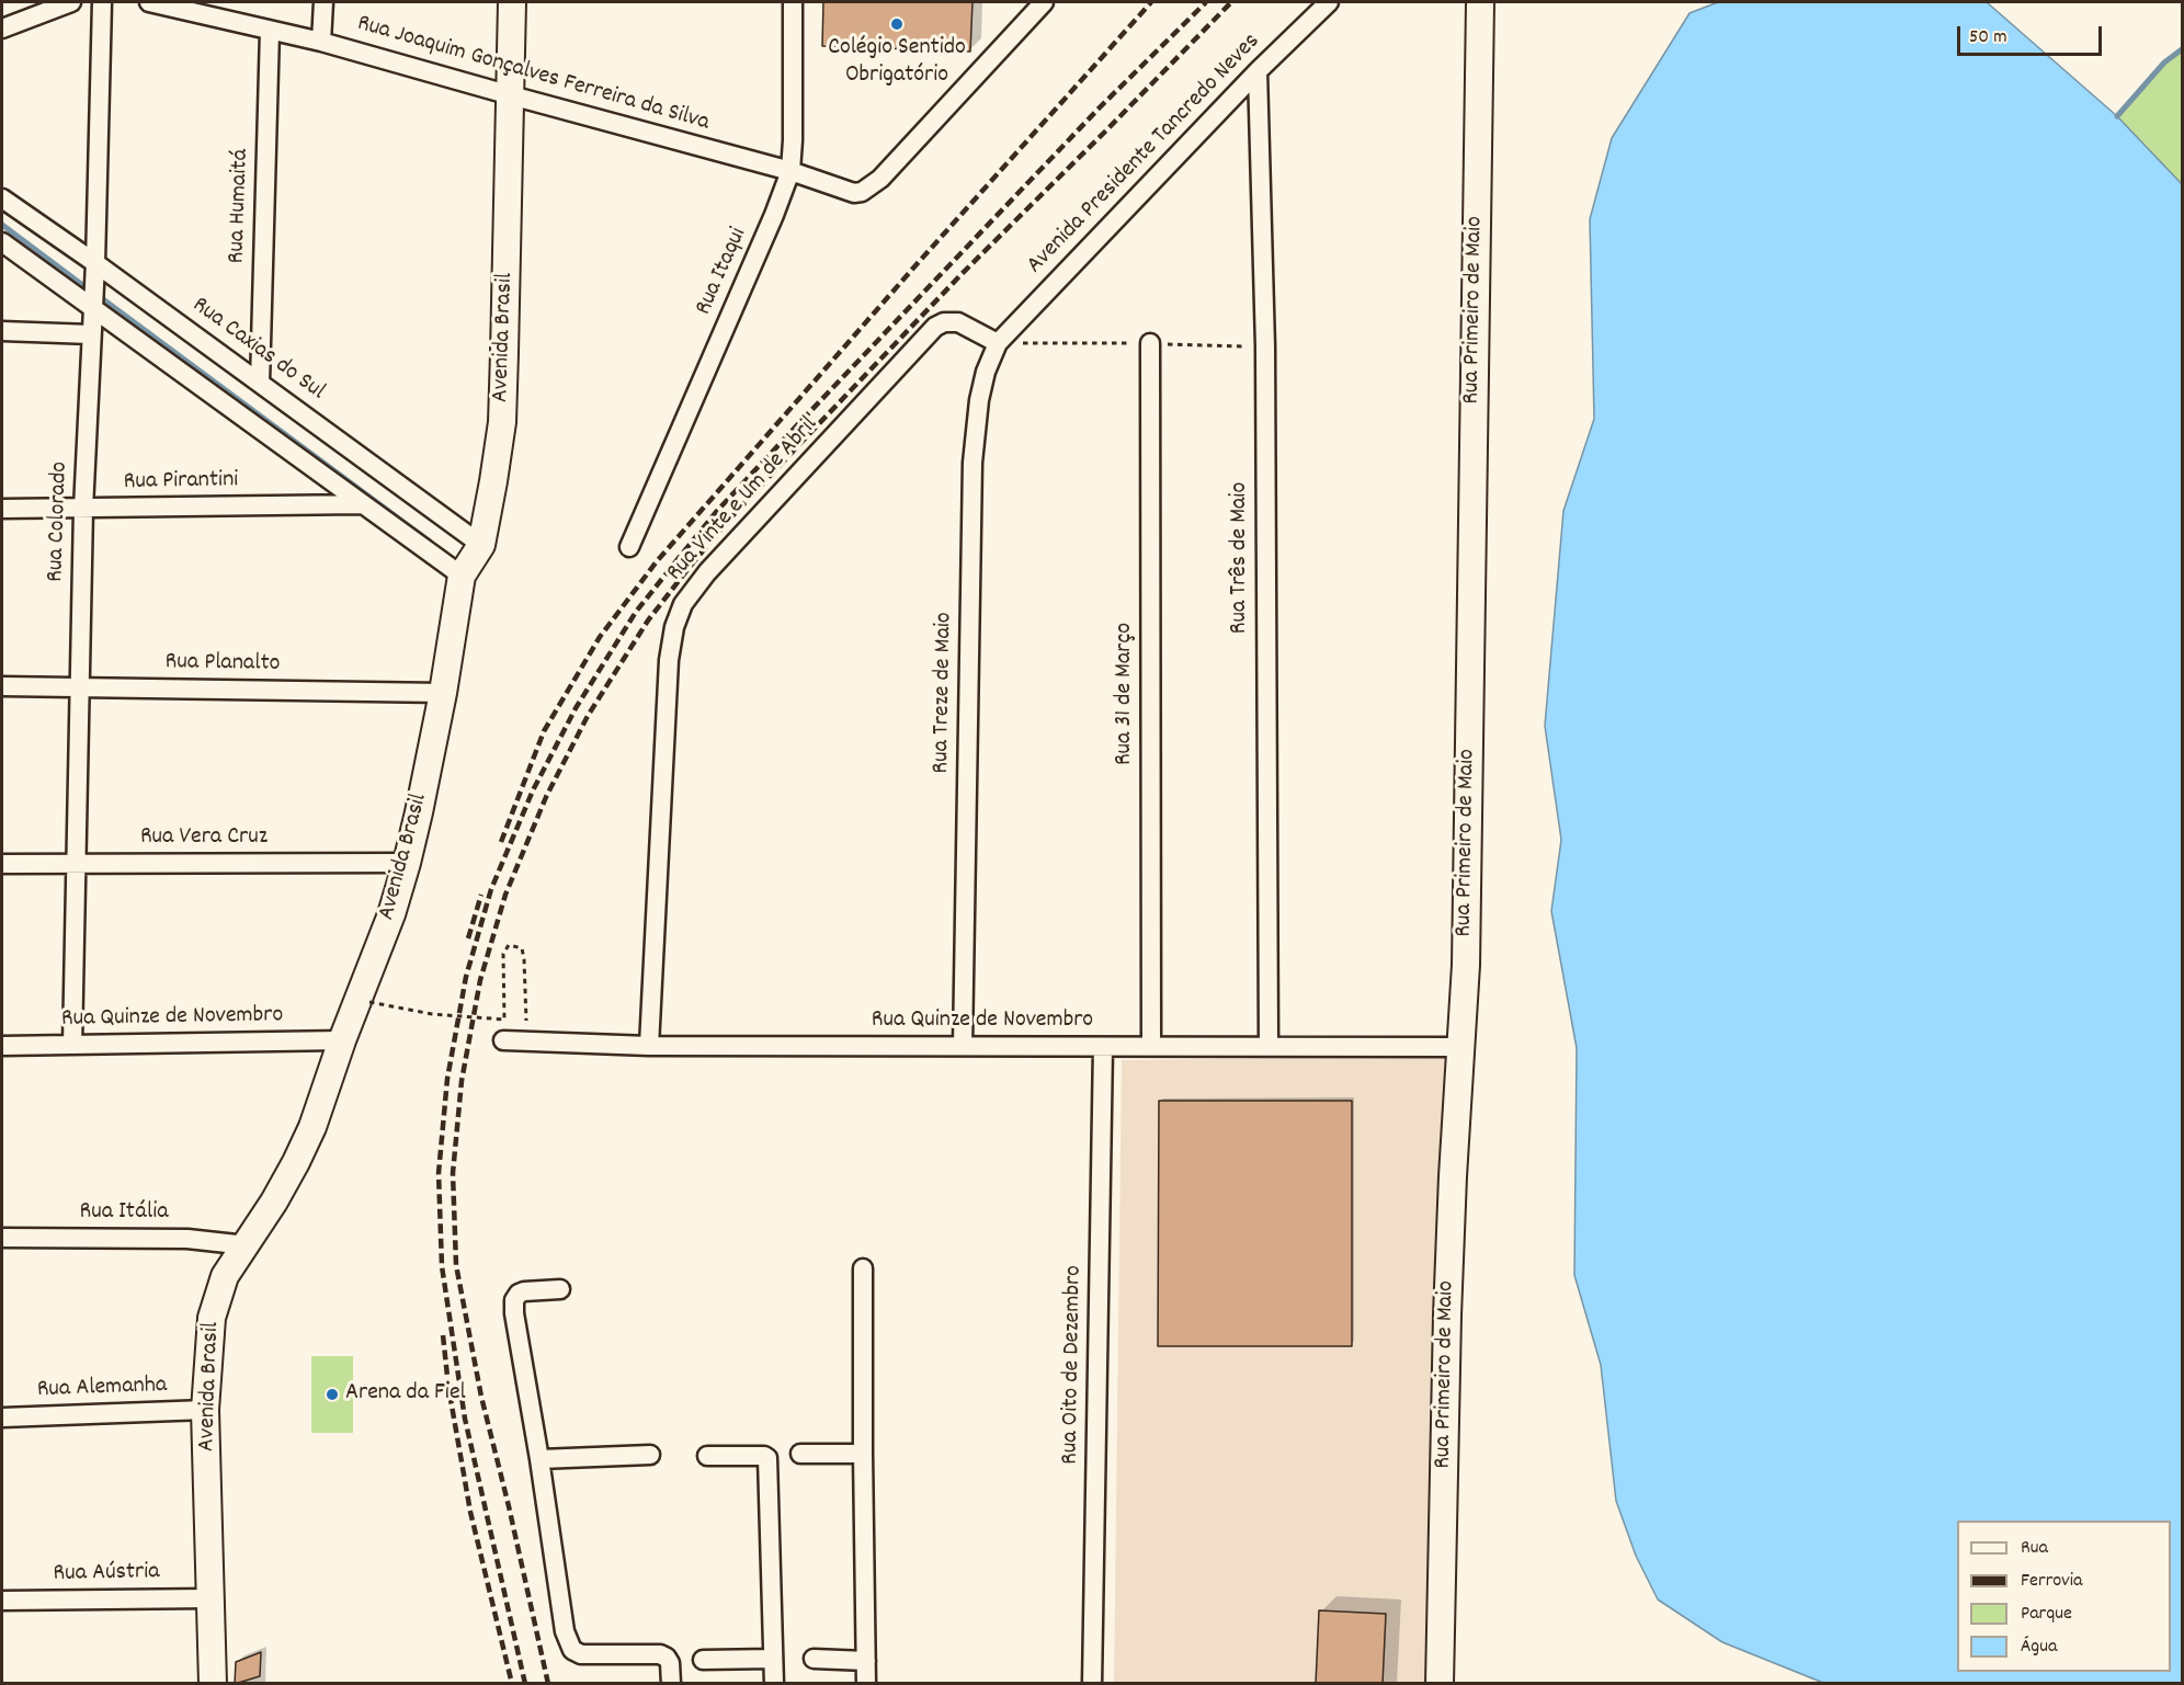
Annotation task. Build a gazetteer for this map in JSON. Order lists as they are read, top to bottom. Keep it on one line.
{"streets":{"street":["Rua Joaquim Gonçalves Ferreira da Silva","Avenida Presidente Tancredo Neves","Rua Humaitá","Rua Itaqui","Rua Primeiro de Maio","Avenida Brasil","Rua Caxias do Sul","Rua Pirantini","Rua Vinte e Um de Abril","Rua Colorado","Rua Três de Maio","Rua Planalto","Rua Treze de Maio","Rua 31 de Março","Rua Vera Cruz","Rua Quinze de Novembro","Rua Itália","Rua Oito de Dezembro","Rua Alemanha","Rua Aústria"]},"crossings":[["Rua Joaquim Gonçalves Ferreira da Silva","Rua Humaitá"],["Rua Joaquim Gonçalves Ferreira da Silva","Rua Itaqui"],["Rua Joaquim Gonçalves Ferreira da Silva","Avenida Brasil"],["Avenida Presidente Tancredo Neves","Rua Vinte e Um de Abril"],["Avenida Presidente Tancredo Neves","Rua Três de Maio"],["Avenida Presidente Tancredo Neves","Rua Treze de Maio"],["Rua Humaitá","Rua Caxias do Sul"],["Rua Primeiro de Maio","Rua Quinze de Novembro"],["Avenida Brasil","Rua Caxias do Sul"],["Avenida Brasil","Rua Planalto"],["Avenida Brasil","Rua Vera Cruz"],["Avenida Brasil","Rua Quinze de Novembro"],["Avenida Brasil","Rua Itália"],["Avenida Brasil","Rua Alemanha"],["Avenida Brasil","Rua Aústria"],["Rua Caxias do Sul","Rua Colorado"],["Rua Pirantini","Rua Colorado"],["Rua Vinte e Um de Abril","Rua Treze de Maio"],["Rua Vinte e Um de Abril","Rua Quinze de Novembro"],["Rua Colorado","Rua Planalto"],["Rua Colorado","Rua Vera Cruz"],["Rua Colorado","Rua Quinze de Novembro"],["Rua Três de Maio","Rua Quinze de Novembro"],["Rua Treze de Maio","Rua Quinze de Novembro"],["Rua 31 de Março","Rua Quinze de Novembro"],["Rua Quinze de Novembro","Rua Oito de Dezembro"]],"places":["Colégio Sentido Obrigatório","Arena da Fiel"],"legend":["Rua","Ferrovia","Parque","Água"],"scale_bar":"50 m"}
